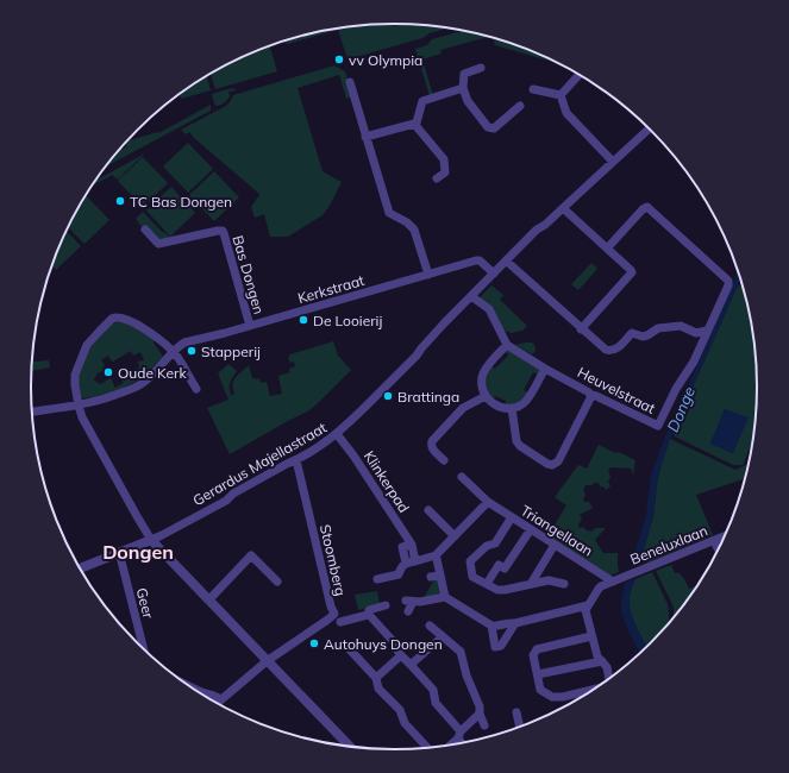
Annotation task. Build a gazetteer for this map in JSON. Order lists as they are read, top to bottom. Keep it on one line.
{"streets":{"street":["Bas Dongen","Kerkstraat","Heuvelstraat","Gerardus Majellastraat","Klinkerpad","Triangellaan","Beneluxlaan","Stoomberg","Geer"]},"crossings":[["Bas Dongen","Kerkstraat"],["Gerardus Majellastraat","Klinkerpad"],["Gerardus Majellastraat","Stoomberg"],["Triangellaan","Beneluxlaan"]],"districts":["Dongen"],"water":["Donge"],"places":["vv Olympia","TC Bas Dongen","De Looierij","Stapperij","Oude Kerk","Brattinga","Autohuys Dongen"]}
